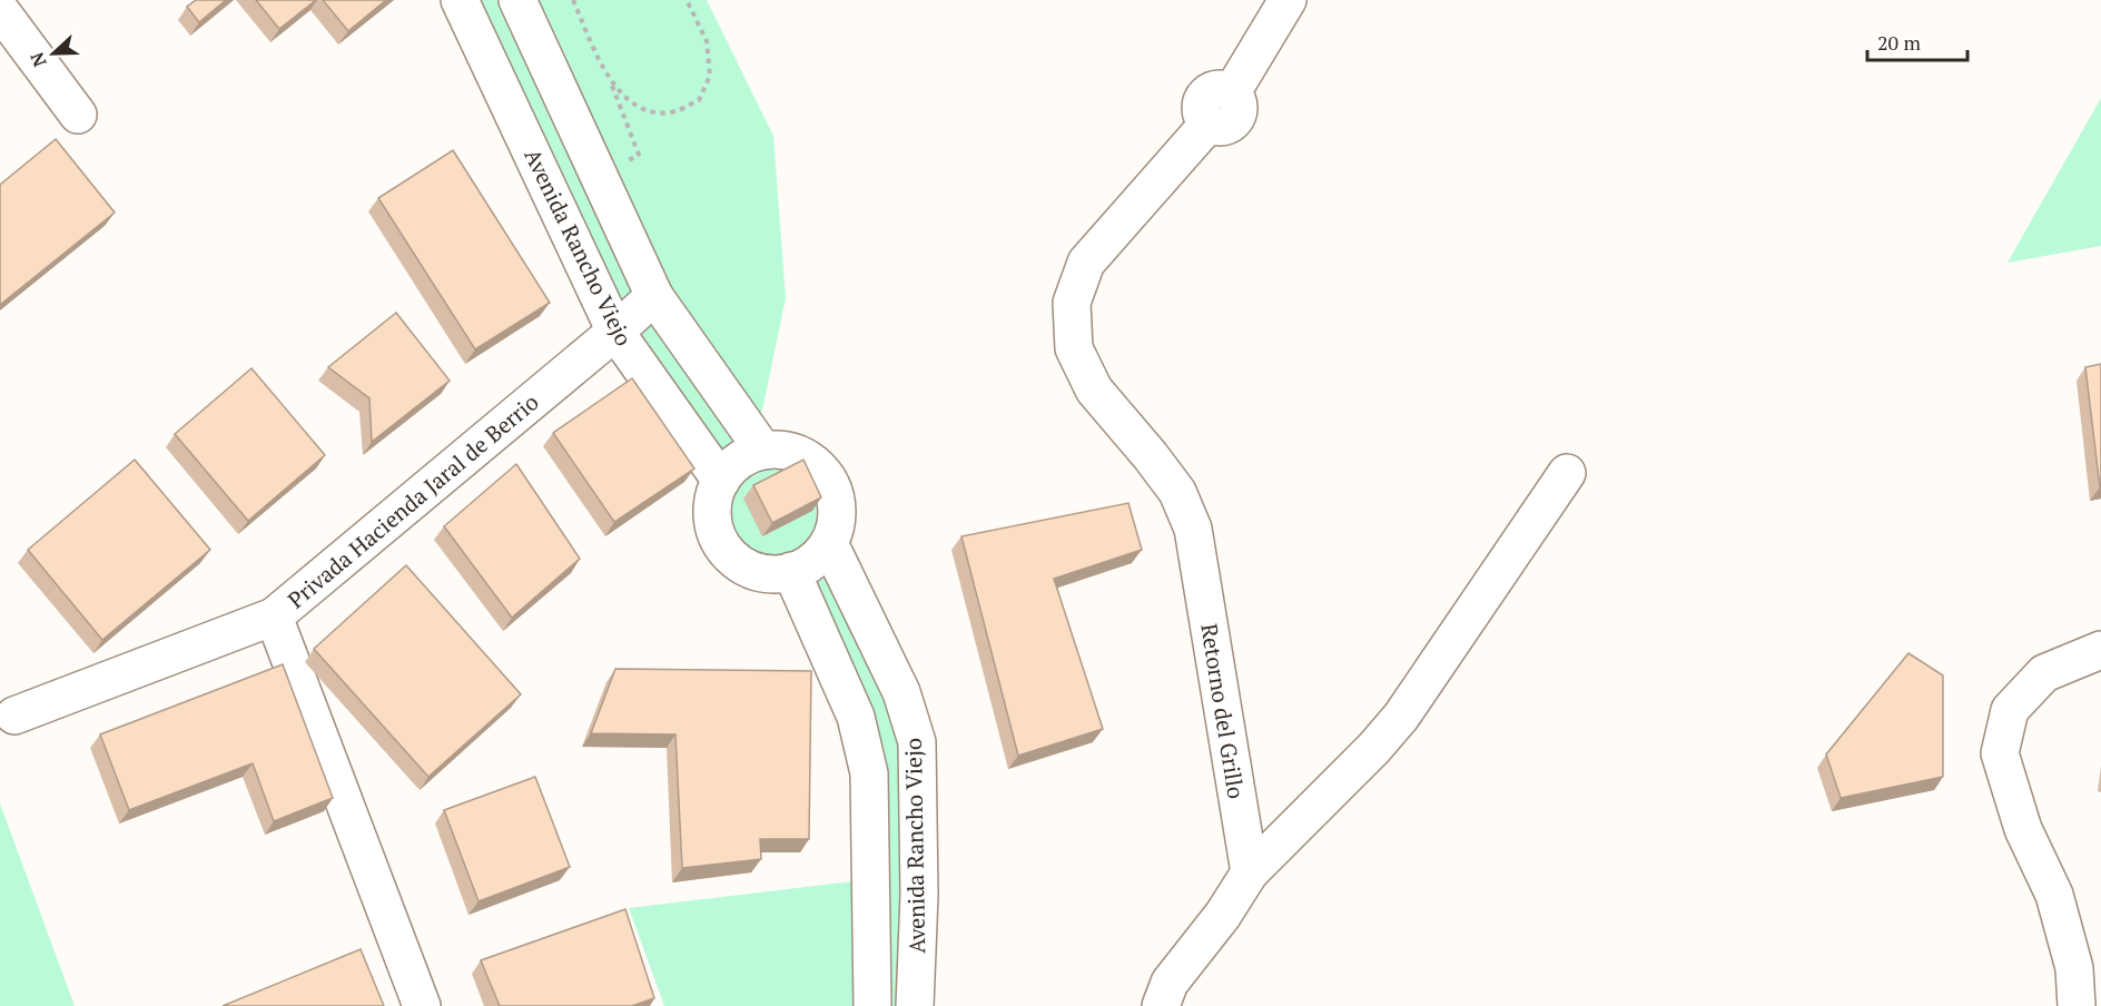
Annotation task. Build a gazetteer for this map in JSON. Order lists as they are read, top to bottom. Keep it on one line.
{"streets":{"street":["Avenida Rancho Viejo","Privada Hacienda Jaral de Berrio","Retorno del Grillo"]},"crossings":[["Avenida Rancho Viejo","Privada Hacienda Jaral de Berrio"]],"scale_bar":"20 m","north":"left"}
